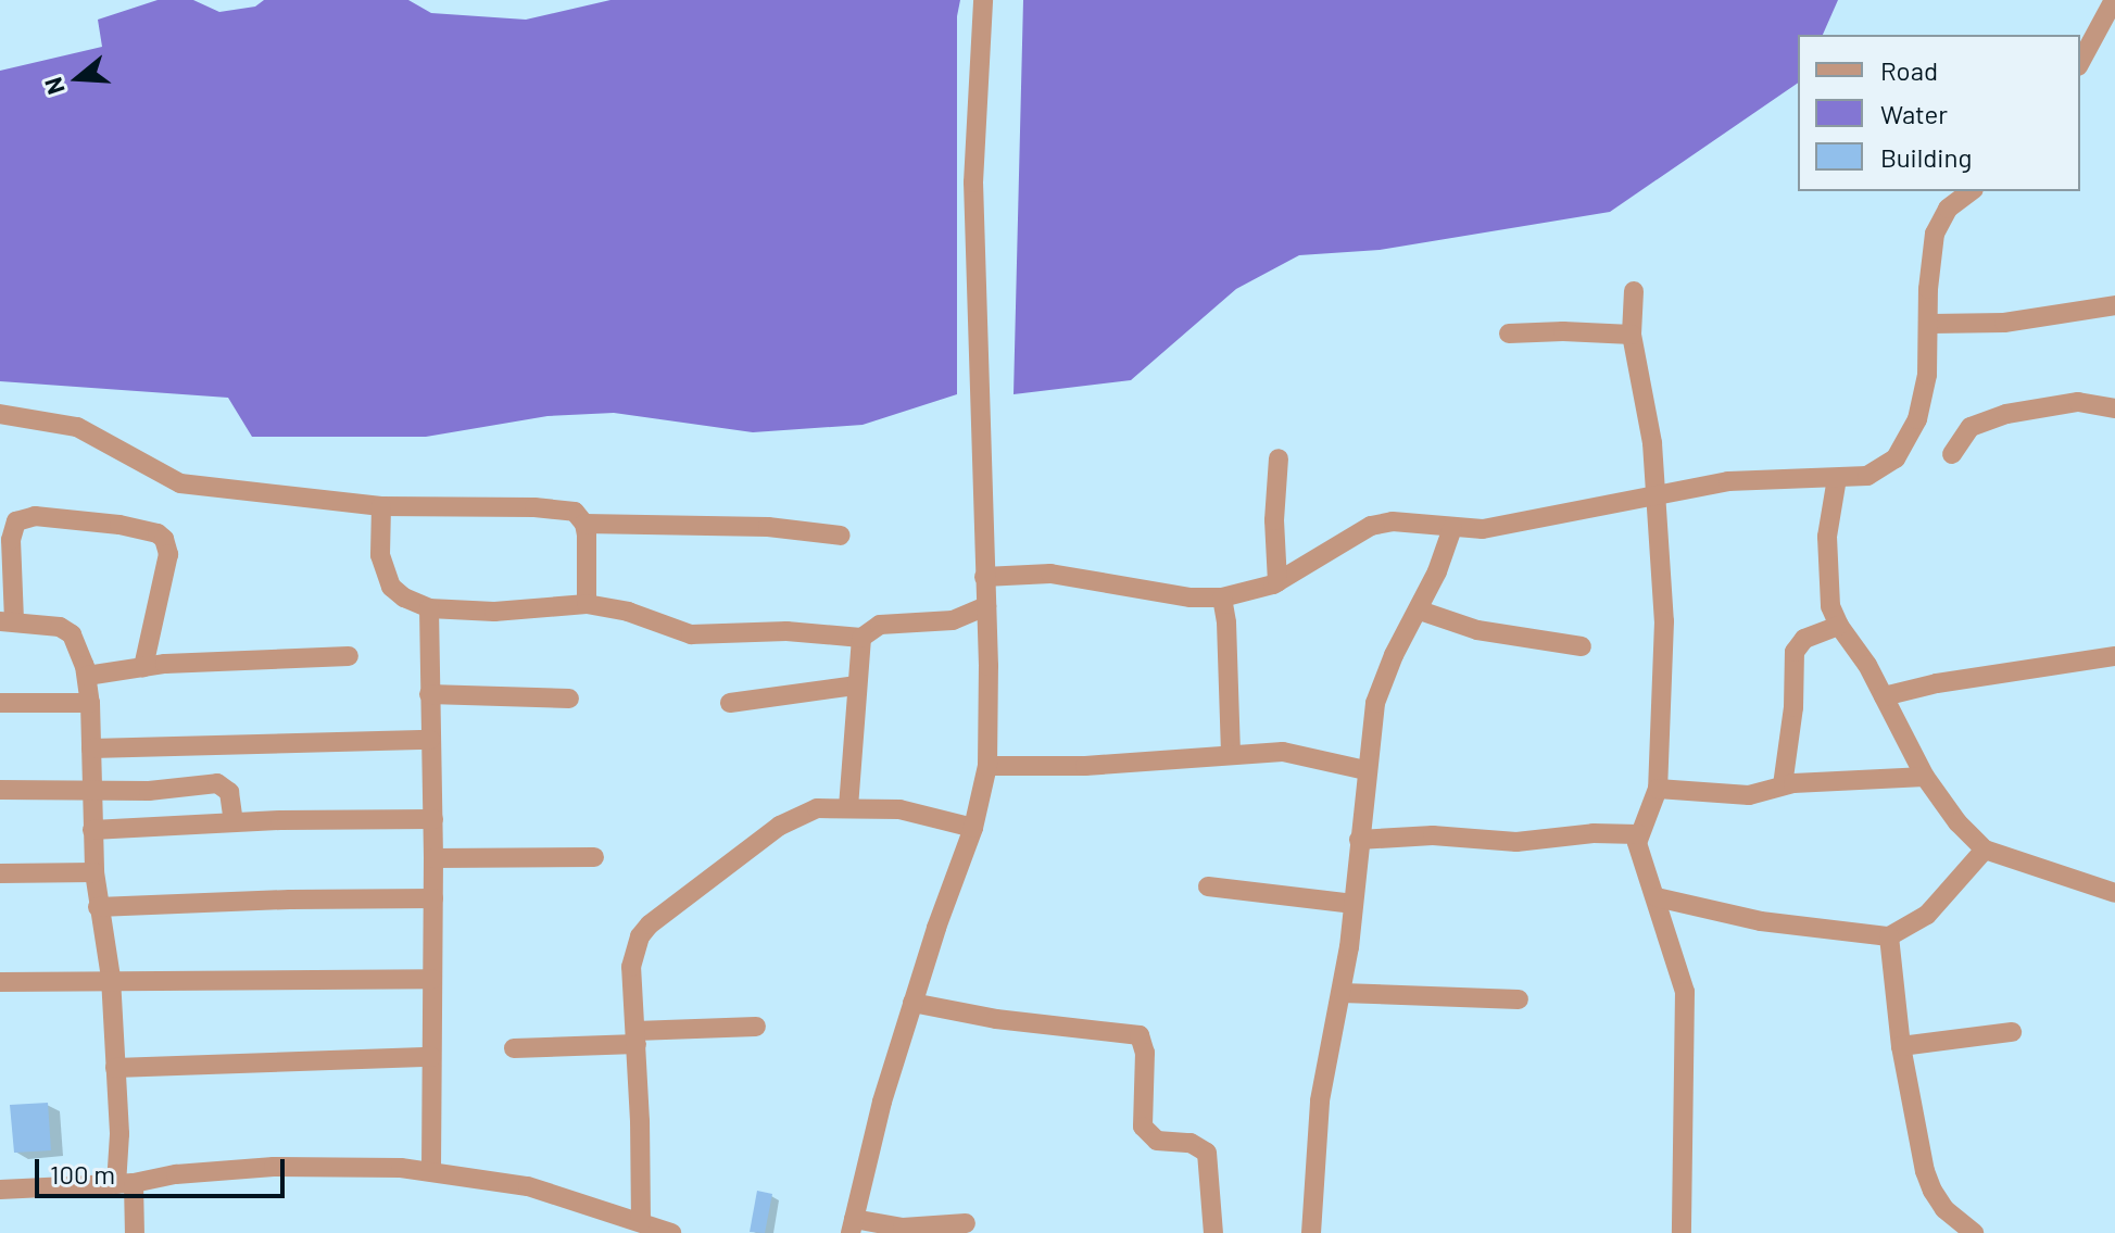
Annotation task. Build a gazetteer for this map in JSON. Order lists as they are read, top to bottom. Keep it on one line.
{"legend":["Road","Water","Building"],"scale_bar":"100 m","north":"left"}
